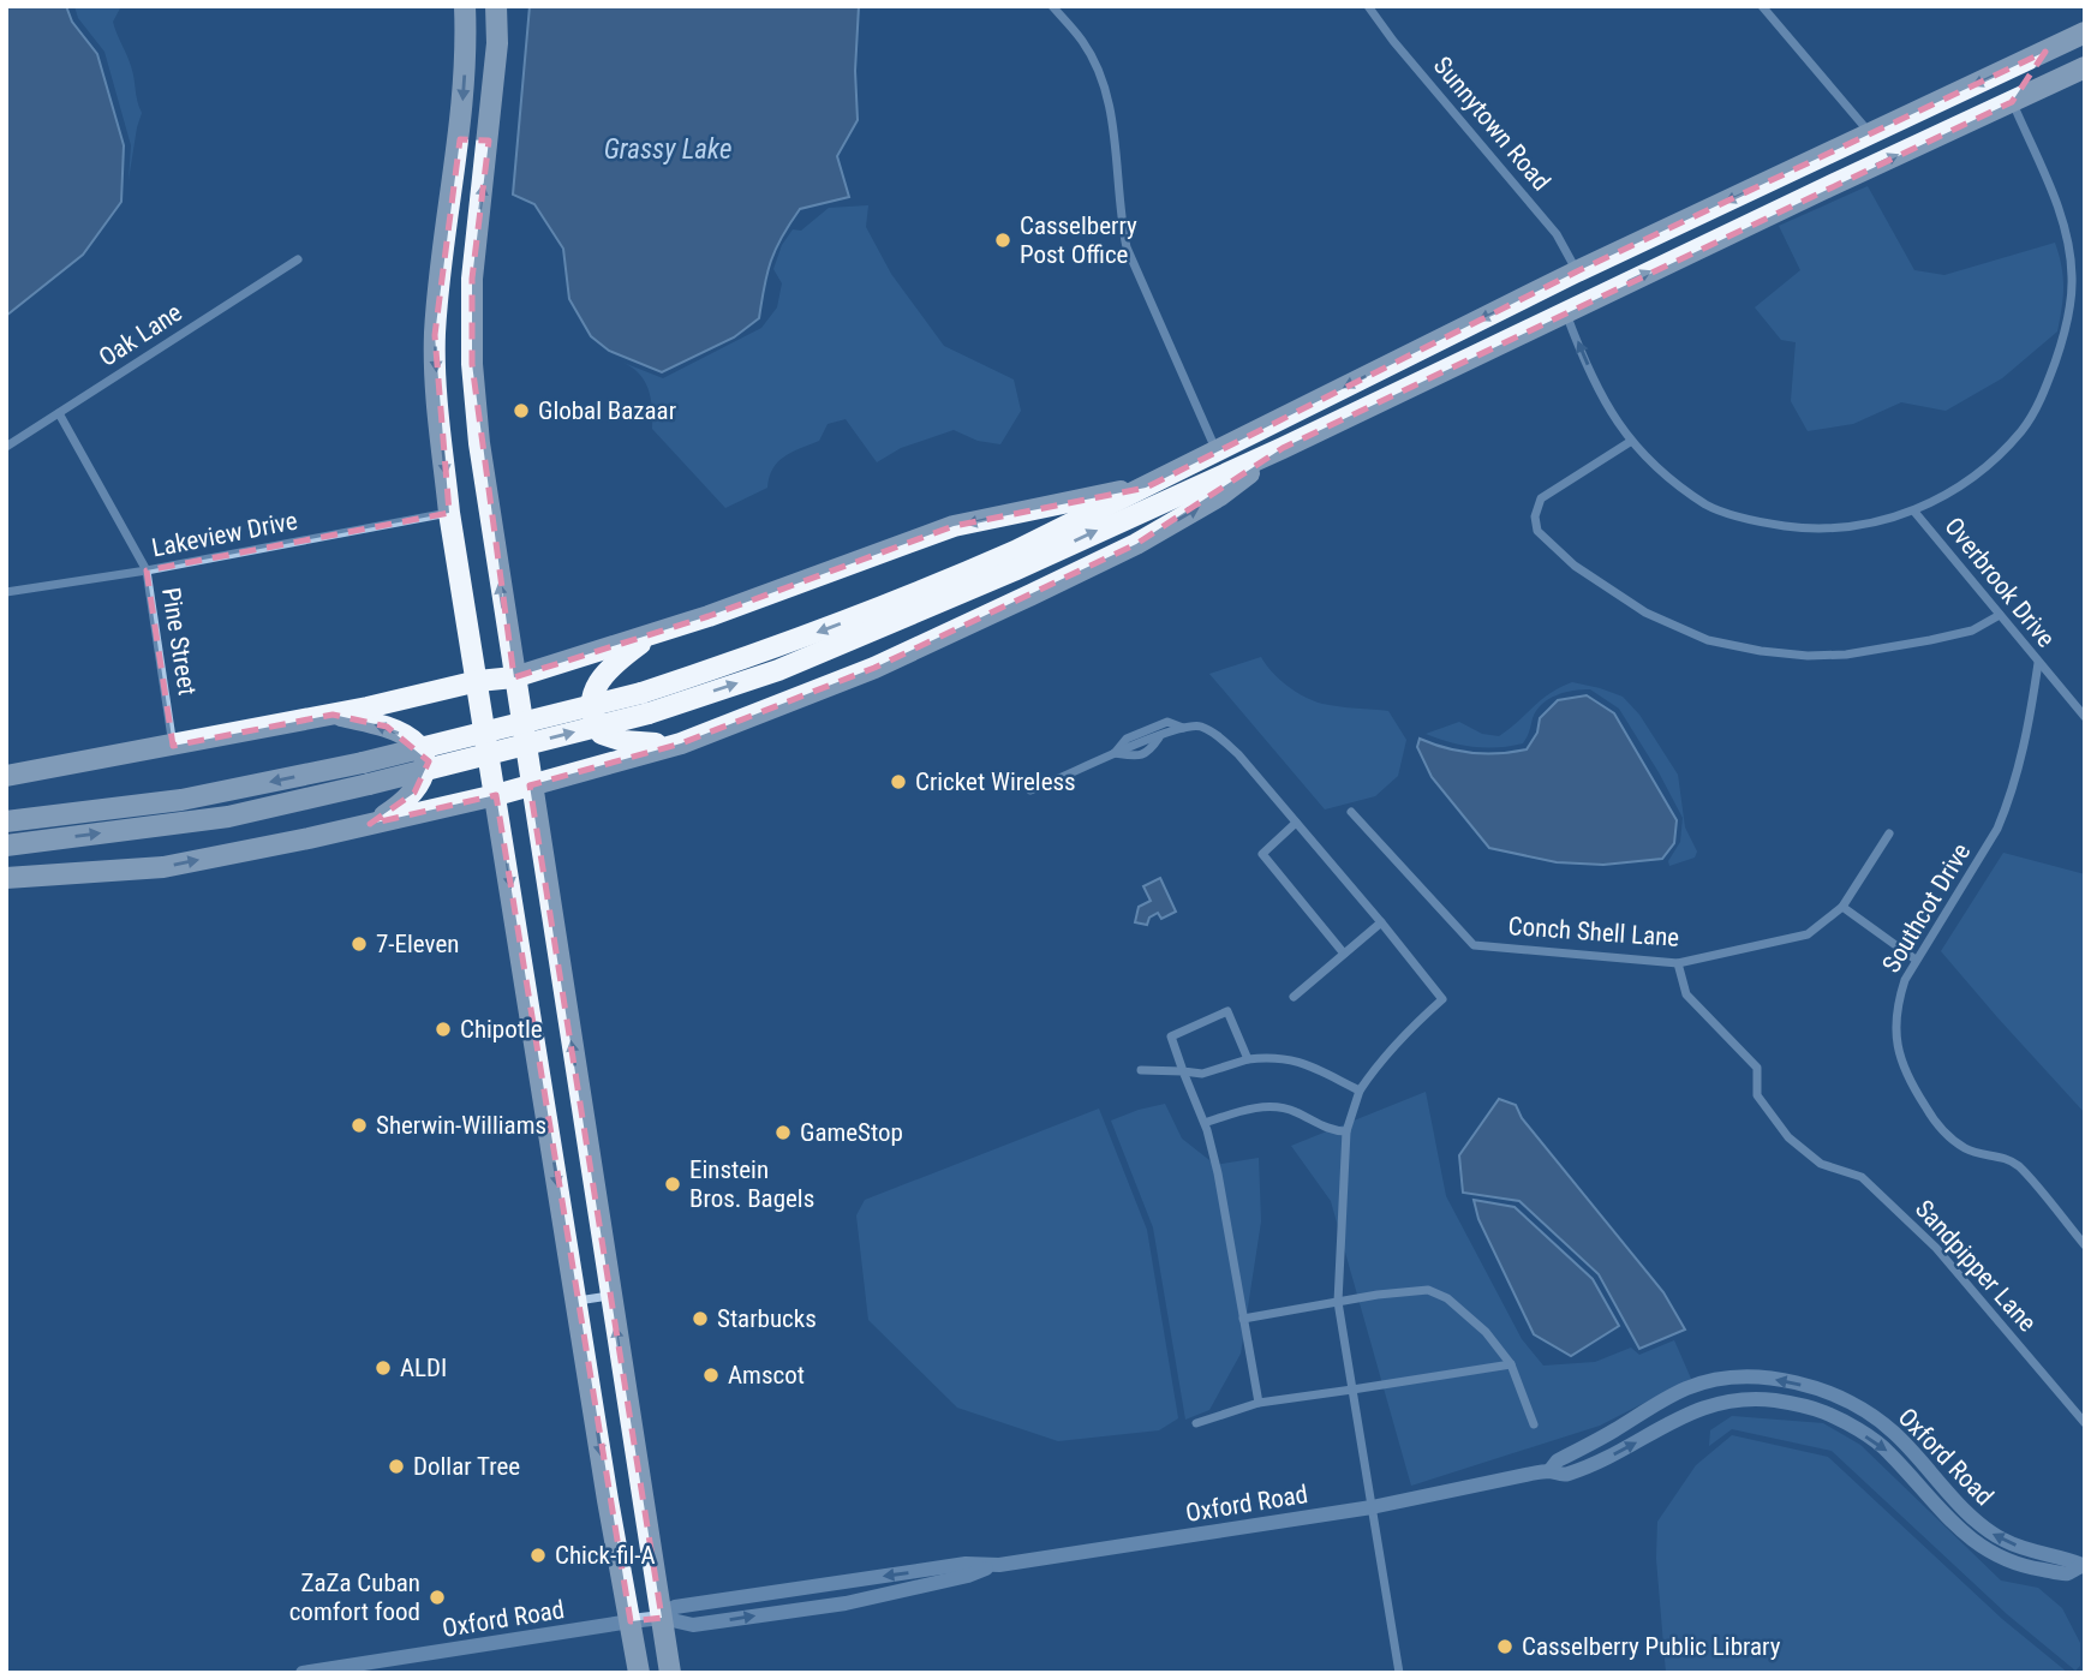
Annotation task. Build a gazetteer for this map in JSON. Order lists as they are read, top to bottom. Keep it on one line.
{"streets":{"street":["Sunnytown Road","Oak Lane","Lakeview Drive","Overbrook Drive","Pine Street","Southcot Drive","Conch Shell Lane","Sandpipper Lane","Oxford Road"]},"crossings":[["Oak Lane","Pine Street"],["Lakeview Drive","Pine Street"],["Overbrook Drive","Southcot Drive"],["Conch Shell Lane","Sandpipper Lane"]],"water":["Grassy Lake"],"places":["Casselberry Post Office","Global Bazaar","Cricket Wireless","7-Eleven","Chipotle","Sherwin-Williams","GameStop","Einstein Bros. Bagels","Starbucks","ALDI","Amscot","Dollar Tree","Chick-fil-A","ZaZa Cuban comfort food","Casselberry Public Library"]}
